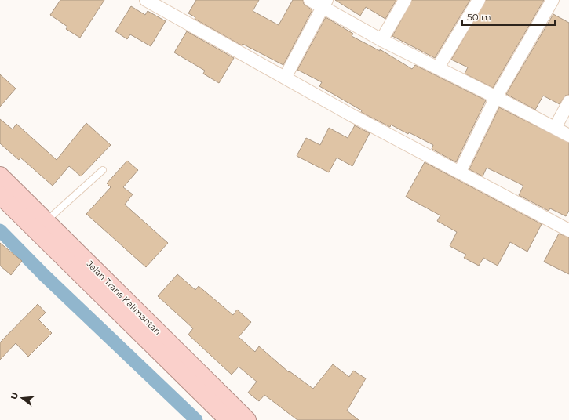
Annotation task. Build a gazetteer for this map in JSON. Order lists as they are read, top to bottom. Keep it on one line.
{"streets":{"highway":["Jalan Trans Kalimantan"]},"scale_bar":"50 m","north":"left"}
